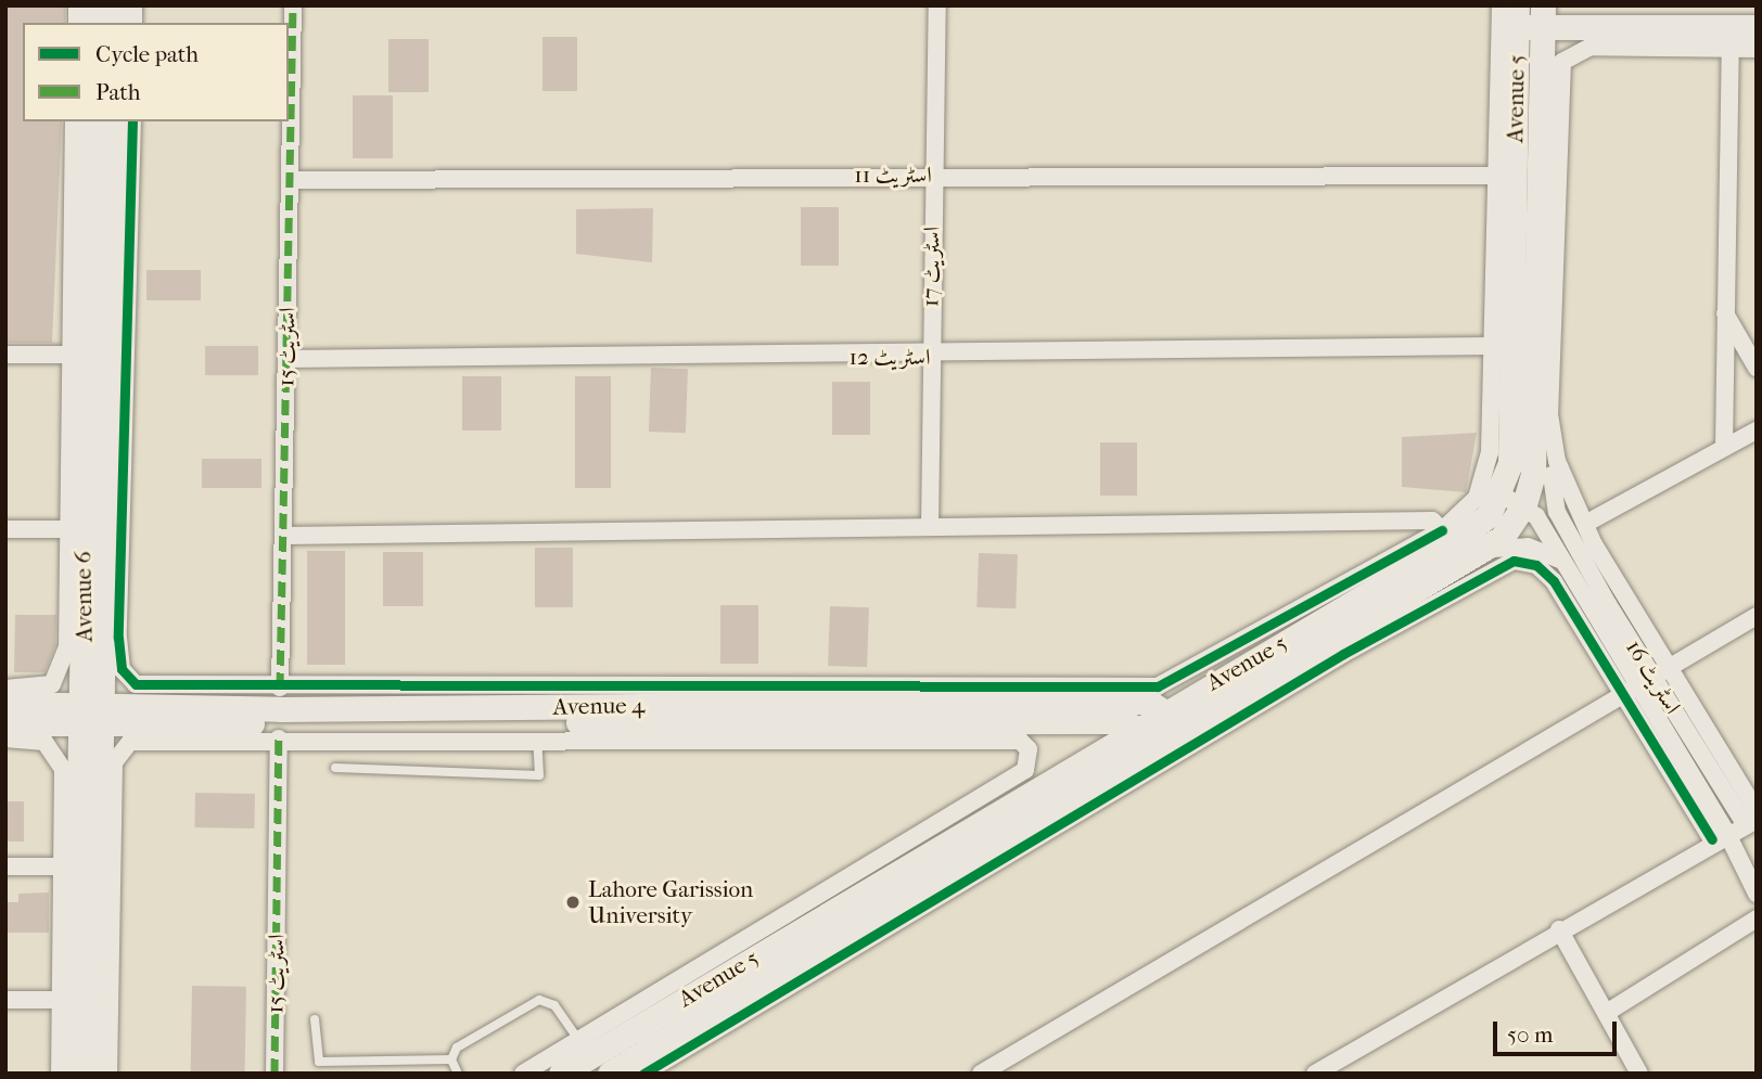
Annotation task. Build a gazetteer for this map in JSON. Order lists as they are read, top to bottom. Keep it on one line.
{"streets":{"main road":["Avenue 5","Avenue 6","Avenue 4"],"street":["اسٹریٹ 11","اسٹریٹ 17","اسٹریٹ 15","اسٹریٹ 12","اسٹریٹ 16"]},"crossings":[["Avenue 5","اسٹریٹ 16"],["Avenue 5","Avenue 4"],["اسٹریٹ 11","اسٹریٹ 17"],["اسٹریٹ 11","اسٹریٹ 15"],["اسٹریٹ 17","اسٹریٹ 12"],["اسٹریٹ 15","اسٹریٹ 12"],["Avenue 6","Avenue 4"]],"places":["Lahore Garission University"],"legend":["Cycle path","Path"],"scale_bar":"50 m"}
